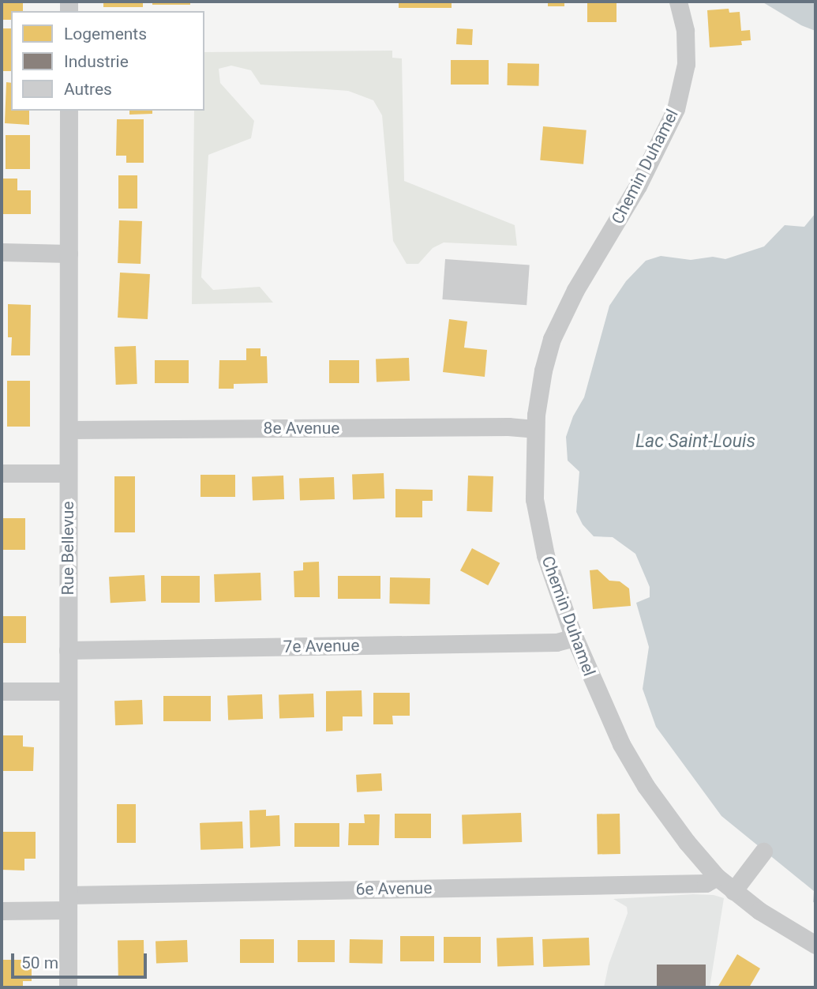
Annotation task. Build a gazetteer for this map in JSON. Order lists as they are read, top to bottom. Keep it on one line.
{"streets":{"street":["Chemin Duhamel","8e Avenue","Rue Bellevue","7e Avenue","6e Avenue"]},"crossings":[["Chemin Duhamel","8e Avenue"],["Chemin Duhamel","7e Avenue"],["Chemin Duhamel","6e Avenue"],["8e Avenue","Rue Bellevue"],["Rue Bellevue","7e Avenue"],["Rue Bellevue","6e Avenue"]],"water":["Lac Saint-Louis"],"legend":["Logements","Industrie","Autres"],"scale_bar":"50 m"}
